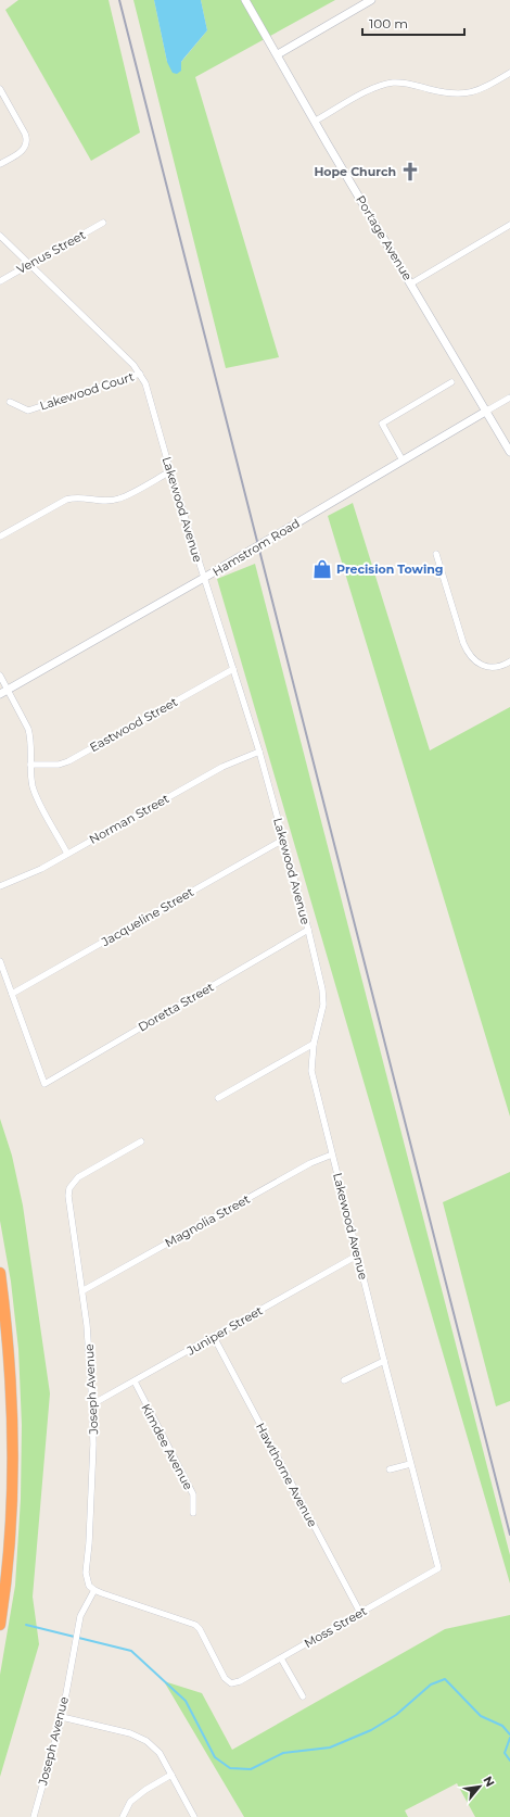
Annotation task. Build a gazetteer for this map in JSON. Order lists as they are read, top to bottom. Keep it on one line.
{"streets":{"street":["Portage Avenue","Venus Street","Lakewood Court","Lakewood Avenue","Hamstrom Road","Eastwood Street","Norman Street","Jacqueline Street","Doretta Street","Magnolia Street","Juniper Street","Joseph Avenue","Kimdee Avenue","Hawthorne Avenue","Moss Street"]},"crossings":[["Portage Avenue","Hamstrom Road"],["Venus Street","Lakewood Avenue"],["Lakewood Court","Lakewood Avenue"],["Lakewood Avenue","Hamstrom Road"],["Lakewood Avenue","Eastwood Street"],["Lakewood Avenue","Norman Street"],["Lakewood Avenue","Jacqueline Street"],["Lakewood Avenue","Doretta Street"],["Lakewood Avenue","Magnolia Street"],["Lakewood Avenue","Juniper Street"],["Lakewood Avenue","Moss Street"],["Jacqueline Street","Doretta Street"],["Magnolia Street","Joseph Avenue"],["Juniper Street","Joseph Avenue"],["Juniper Street","Kimdee Avenue"],["Juniper Street","Hawthorne Avenue"],["Joseph Avenue","Moss Street"],["Hawthorne Avenue","Moss Street"]],"places":{"church":["Hope Church"],"shop":["Precision Towing"]},"scale_bar":"100 m","north":"top right"}
